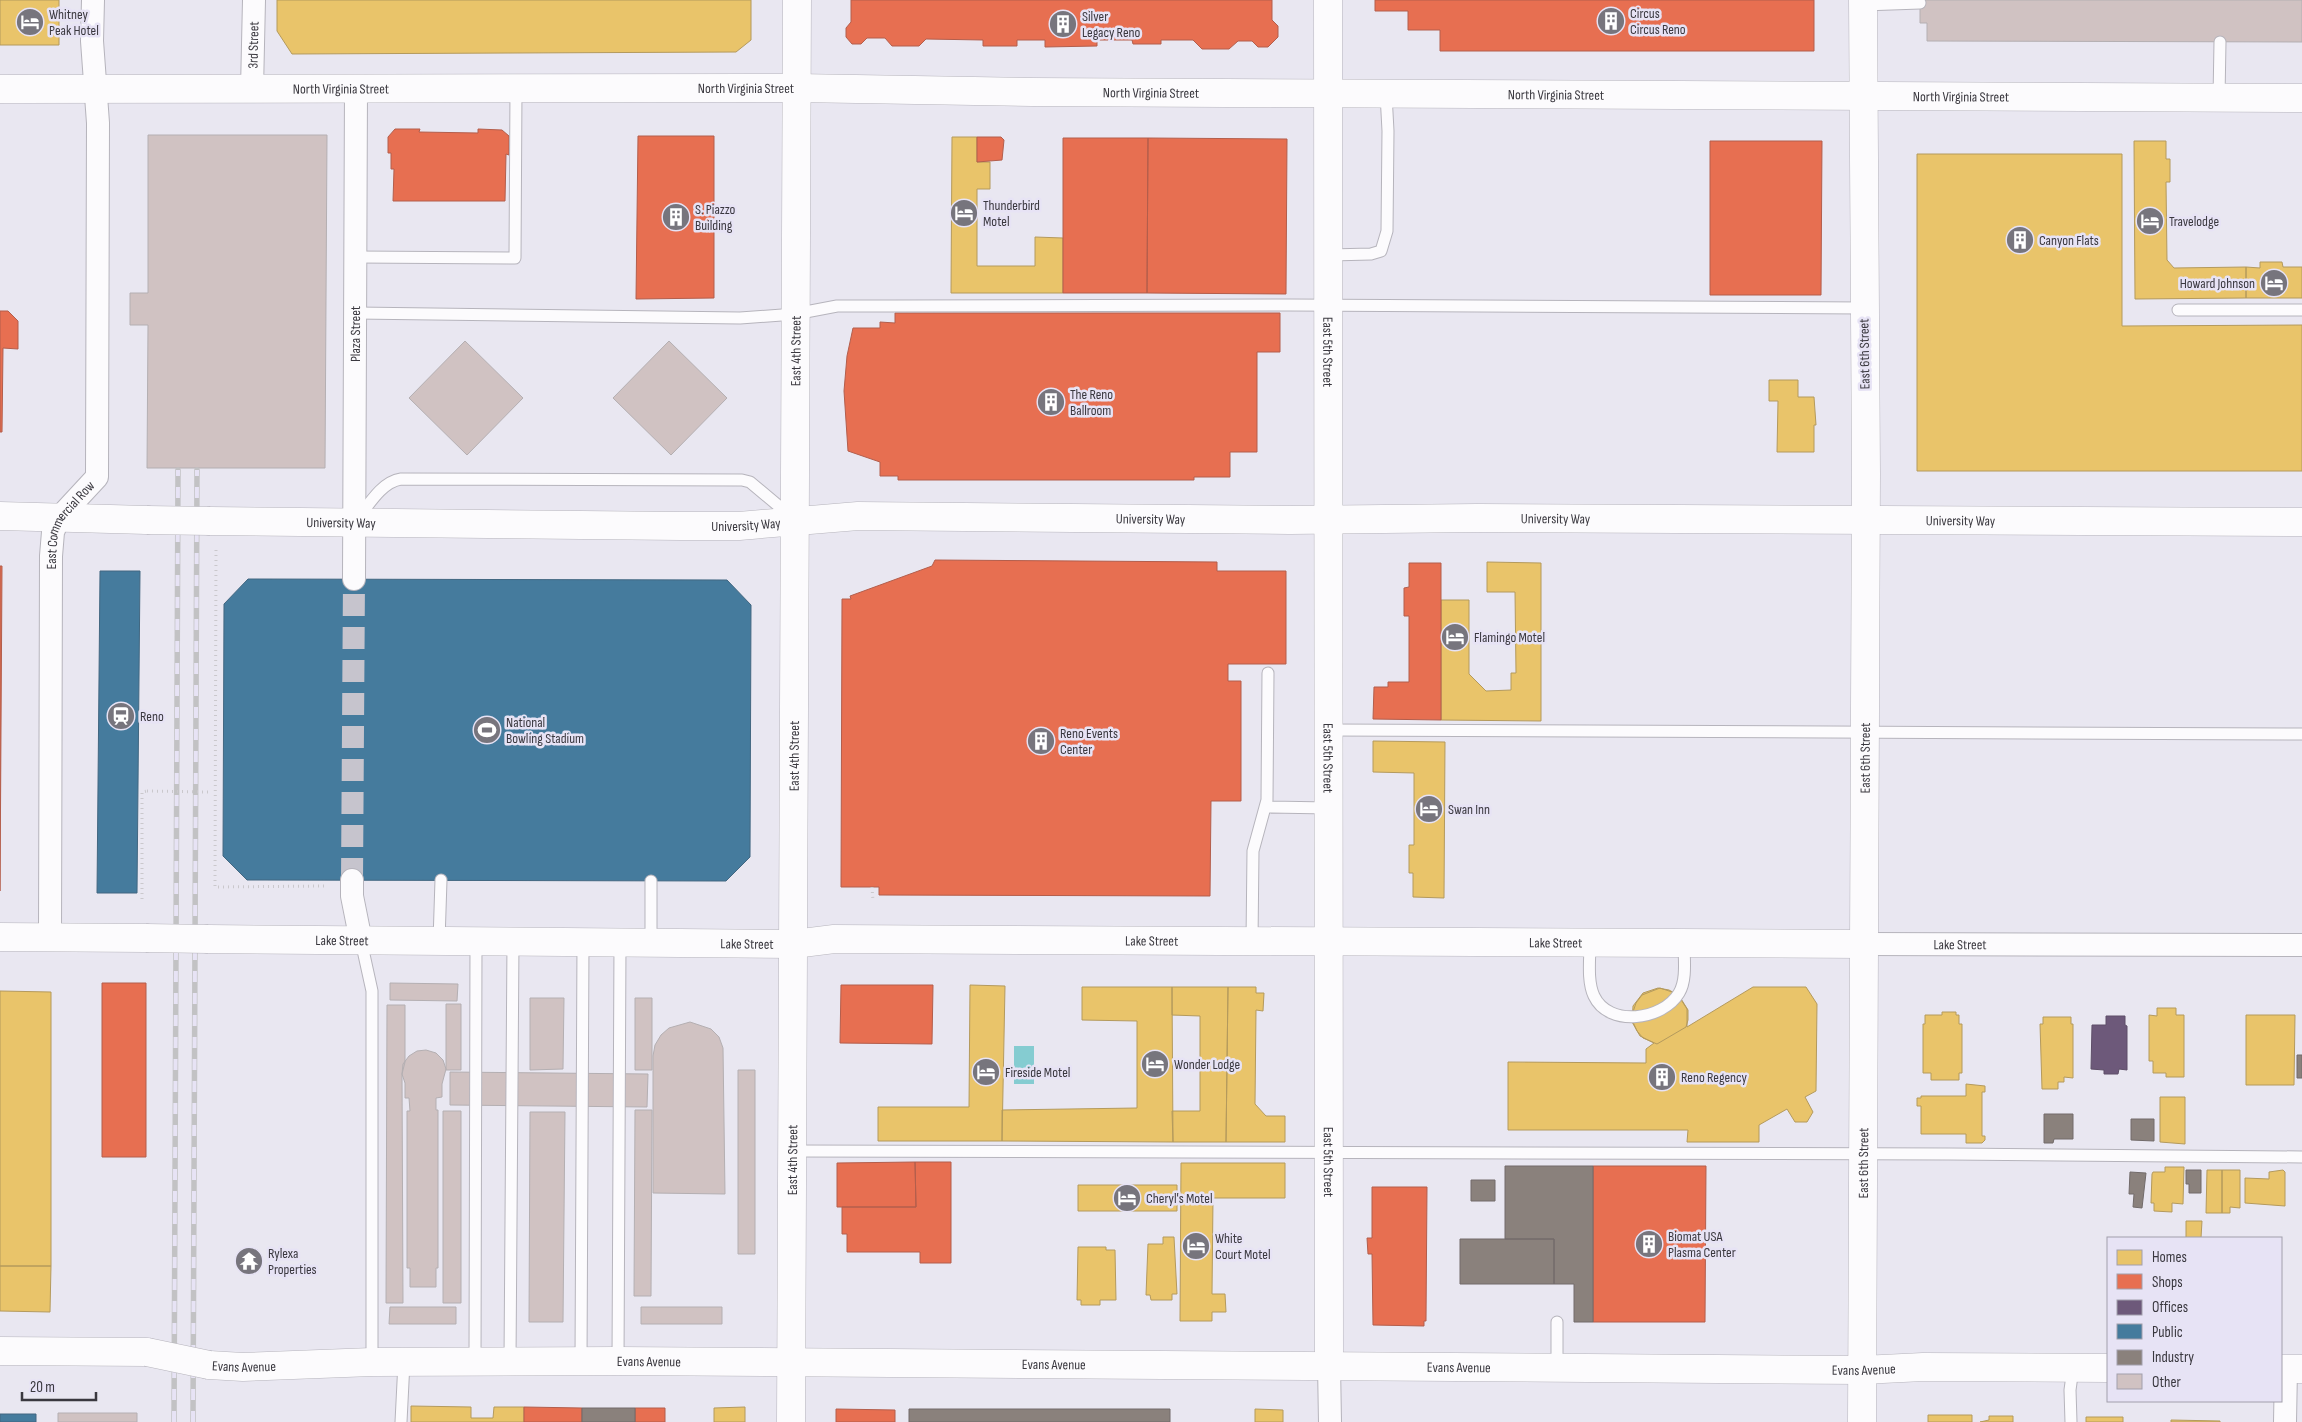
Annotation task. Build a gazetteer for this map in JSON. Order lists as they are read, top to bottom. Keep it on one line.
{"streets":{"main road":["North Virginia Street","East 4th Street","East 5th Street","East 6th Street","University Way","Lake Street","Evans Avenue"],"street":["3rd Street","Plaza Street","East Commercial Row"]},"crossings":[["3rd Street","North Virginia Street"],["North Virginia Street","Plaza Street"],["North Virginia Street","East 4th Street"],["North Virginia Street","East 5th Street"],["North Virginia Street","East 6th Street"],["North Virginia Street","East Commercial Row"],["Plaza Street","University Way"],["East 4th Street","University Way"],["East 4th Street","Lake Street"],["East 4th Street","Evans Avenue"],["East 5th Street","University Way"],["East 5th Street","Lake Street"],["East 5th Street","Evans Avenue"],["East 6th Street","University Way"],["East 6th Street","Lake Street"],["East 6th Street","Evans Avenue"],["University Way","East Commercial Row"],["East Commercial Row","Lake Street"]],"places":{"building":["Circus Circus Reno","Silver Legacy Reno","S. Piazzo Building","Canyon Flats","The Reno Ballroom","Reno Events Center","Reno Regency","Biomat USA Plasma Center"],"hotel":["Whitney Peak Hotel","Thunderbird Motel","Travelodge","Howard Johnson","Flamingo Motel","Swan Inn","Wonder Lodge","Fireside Motel","Cheryl's Motel","White Court Motel"],"station":["Reno"],"sports":["National Bowling Stadium"],"temple":["Rylexa Properties"]},"legend":["Homes","Shops","Offices","Public","Industry","Other"],"scale_bar":"20 m"}
